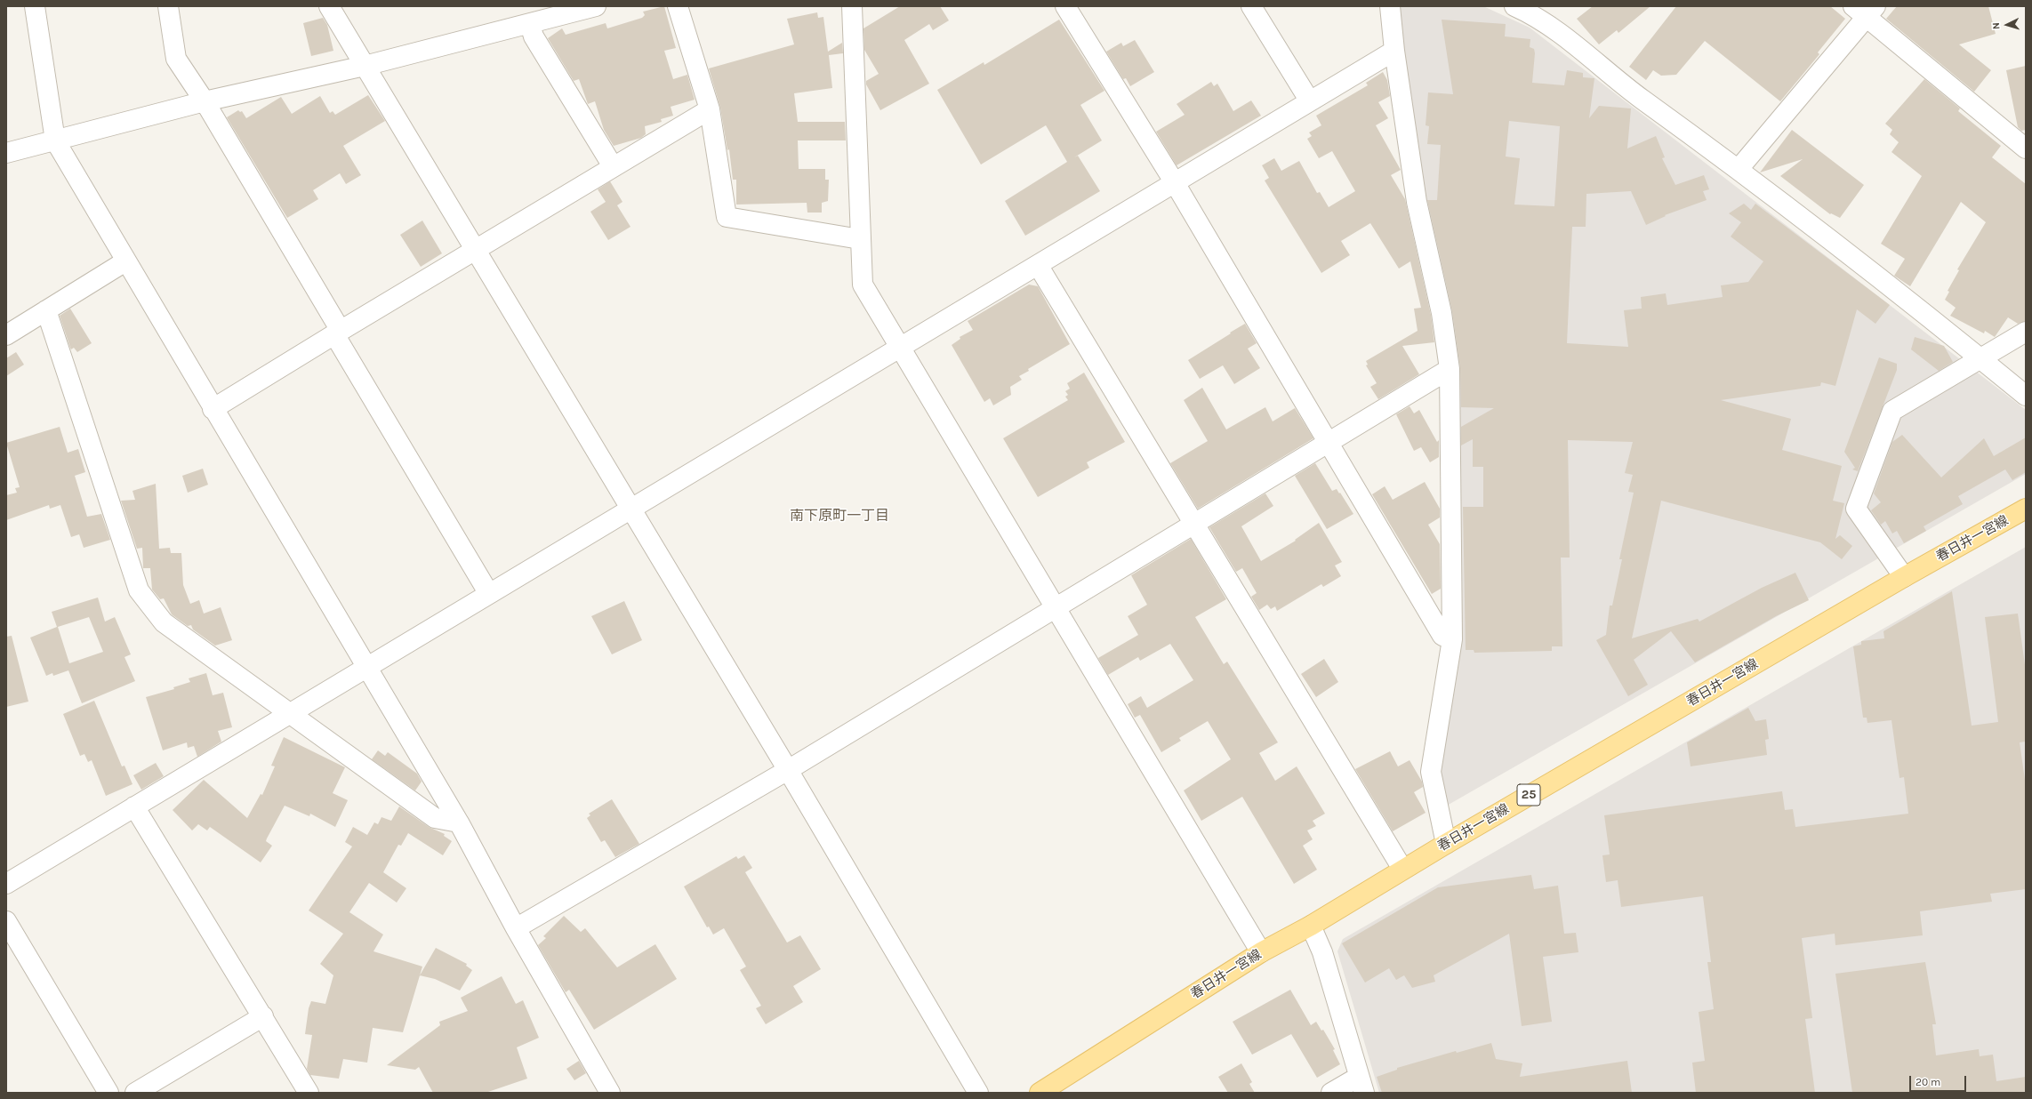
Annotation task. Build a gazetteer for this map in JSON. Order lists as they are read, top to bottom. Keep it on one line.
{"streets":{"main road":["春日井一宮線","25"]},"districts":["南下原町一丁目"],"scale_bar":"20 m","north":"left"}
